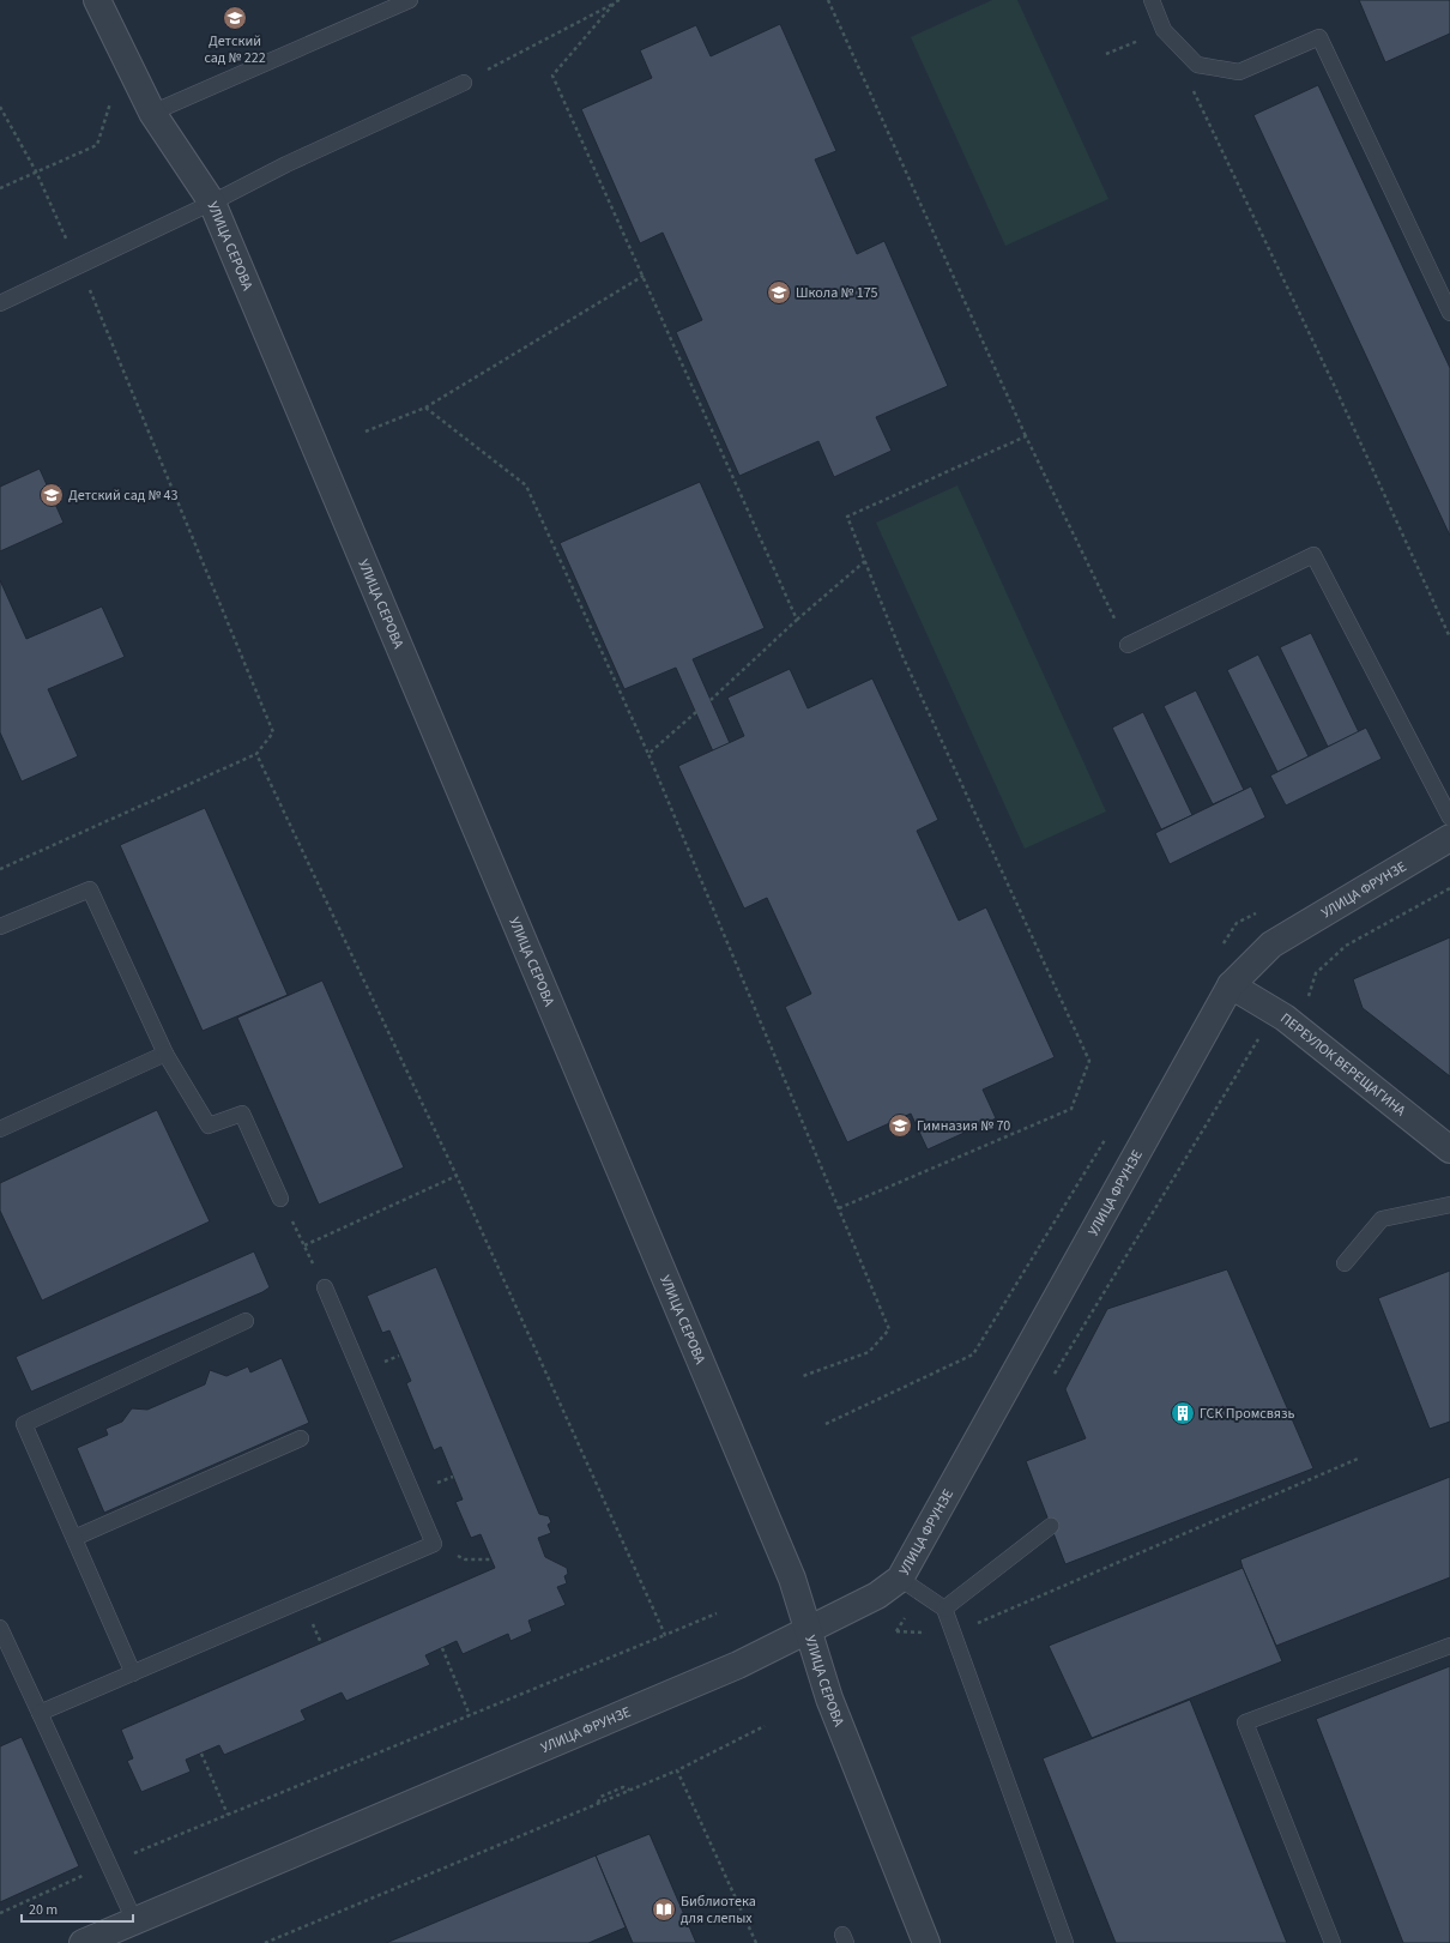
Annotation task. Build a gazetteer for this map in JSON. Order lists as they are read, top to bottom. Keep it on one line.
{"streets":{"street":["УЛИЦА СЕРОВА","УЛИЦА ФРУНЗЕ","ПЕРЕУЛОК ВЕРЕЩАГИНА"]},"crossings":[["УЛИЦА СЕРОВА","УЛИЦА ФРУНЗЕ"],["УЛИЦА ФРУНЗЕ","ПЕРЕУЛОК ВЕРЕЩАГИНА"]],"places":{"school or university":["Детский сад № 222","Школа № 175","Детский сад № 43","Гимназия № 70"],"building":["ГСК Промсвязь"],"library":["Библиотека для слепых"]},"scale_bar":"20 m"}
